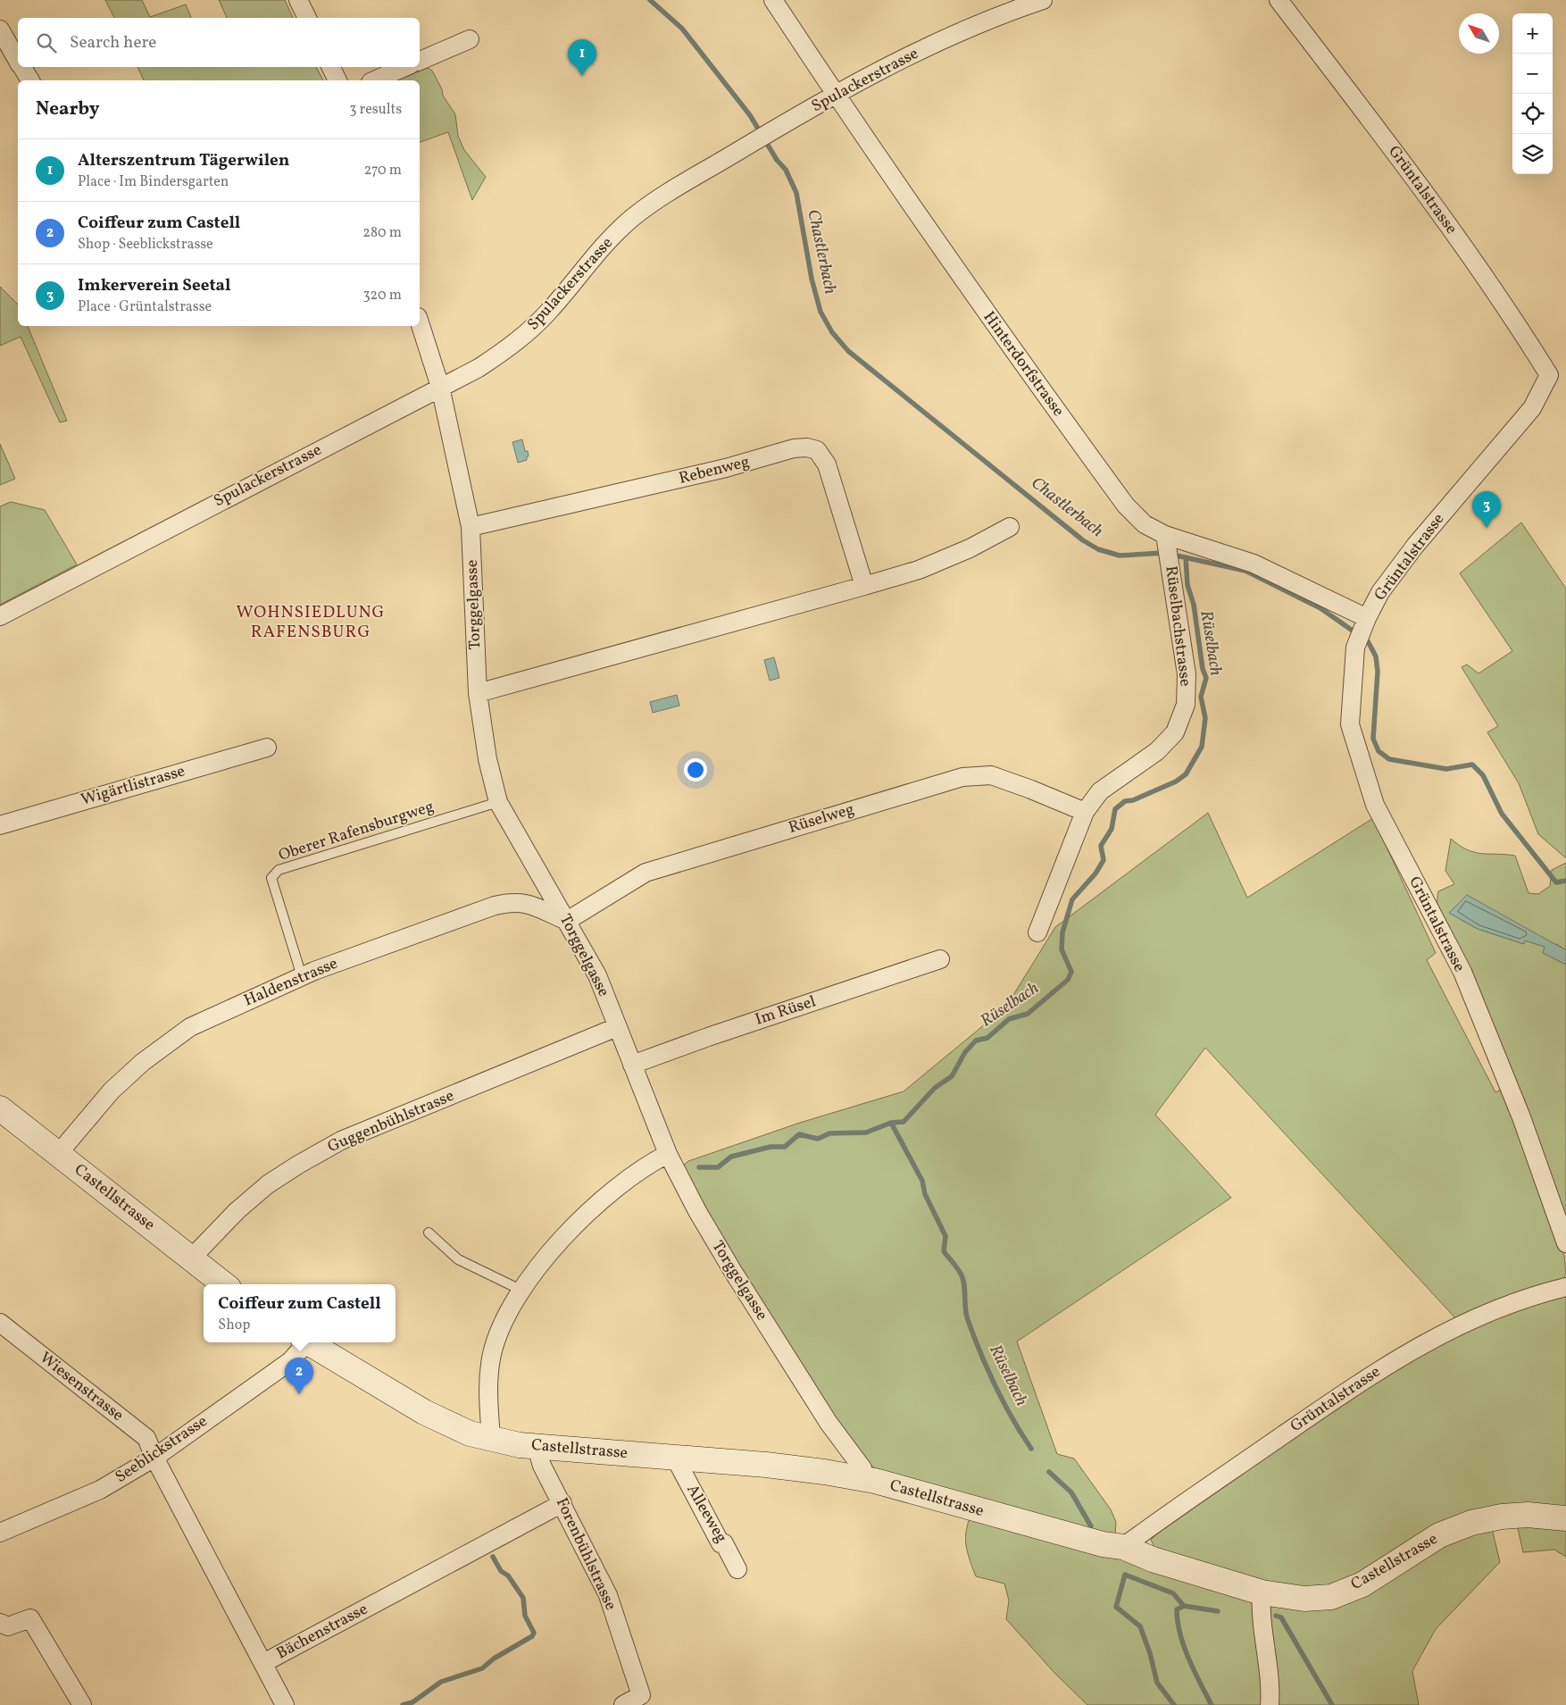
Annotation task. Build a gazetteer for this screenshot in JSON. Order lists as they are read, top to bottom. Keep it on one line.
{"streets":{"street":["Spulackerstrasse","Grüntalstrasse","Hinterdorfstrasse","Rebenweg","Torggelgasse","Rüselbachstrasse","Wigärtlistrasse","Rüselweg","Haldenstrasse","Im Rüsel","Guggenbühlstrasse","Castellstrasse","Wiesenstrasse","Seeblickstrasse","Alleeweg","Forenbühlstrasse","Bächenstrasse"],"lane":["Oberer Rafensburgweg"]},"crossings":[["Spulackerstrasse","Hinterdorfstrasse"],["Spulackerstrasse","Torggelgasse"],["Grüntalstrasse","Hinterdorfstrasse"],["Grüntalstrasse","Castellstrasse"],["Hinterdorfstrasse","Rüselbachstrasse"],["Rebenweg","Torggelgasse"],["Torggelgasse","Rüselweg"],["Torggelgasse","Oberer Rafensburgweg"],["Torggelgasse","Haldenstrasse"],["Torggelgasse","Im Rüsel"],["Torggelgasse","Guggenbühlstrasse"],["Torggelgasse","Castellstrasse"],["Rüselbachstrasse","Rüselweg"],["Rüselweg","Haldenstrasse"],["Oberer Rafensburgweg","Haldenstrasse"],["Haldenstrasse","Castellstrasse"],["Guggenbühlstrasse","Castellstrasse"],["Castellstrasse","Alleeweg"],["Castellstrasse","Forenbühlstrasse"],["Wiesenstrasse","Seeblickstrasse"],["Wiesenstrasse","Bächenstrasse"],["Seeblickstrasse","Bächenstrasse"],["Forenbühlstrasse","Bächenstrasse"]],"districts":["WOHNSIEDLUNG RAFENSBURG"],"water":["Chastlerbach","Rüselbach"],"north":"top left","page":{"map_buttons":["+","−"],"search":"Search here","pins":["1","3","2"],"heading":["Nearby","3 results"],"list":[{"mark":"1","name":"Alterszentrum Tägerwilen","note":"Place · Im Bindersgarten","value":"270 m"},{"mark":"2","name":"Coiffeur zum Castell","note":"Shop · Seeblickstrasse","value":"280 m"},{"mark":"3","name":"Imkerverein Seetal","note":"Place · Grüntalstrasse","value":"320 m"}],"popup":["Coiffeur zum Castell","Shop"]}}
